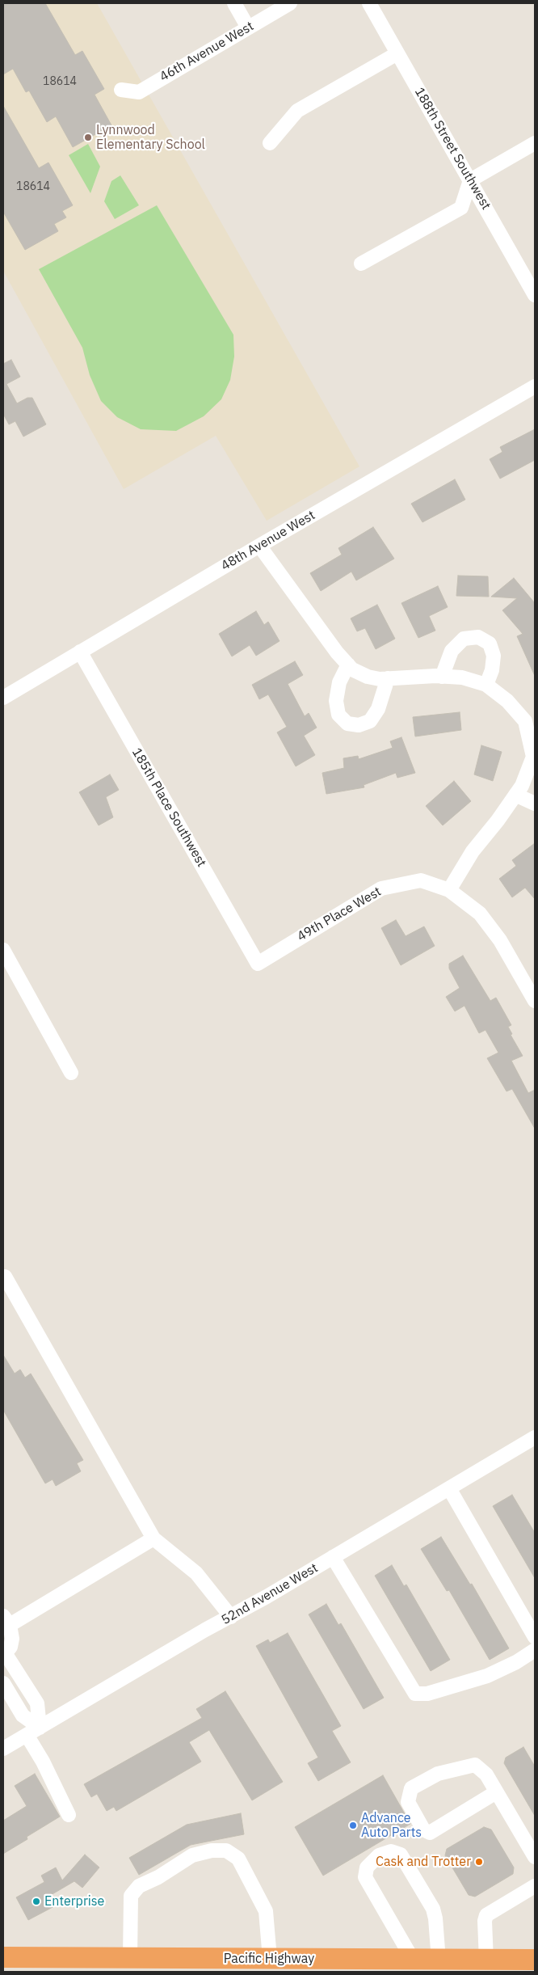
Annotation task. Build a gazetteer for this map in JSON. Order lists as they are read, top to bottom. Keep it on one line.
{"streets":{"highway":["Pacific Highway"],"street":["46th Avenue West","188th Street Southwest","48th Avenue West","185th Place Southwest","49th Place West","52nd Avenue West"]},"crossings":[["48th Avenue West","185th Place Southwest"],["185th Place Southwest","49th Place West"]],"places":["Lynnwood Elementary School","Advance Auto Parts","Cask and Trotter","Enterprise"],"house_numbers":["18614","18614"]}
